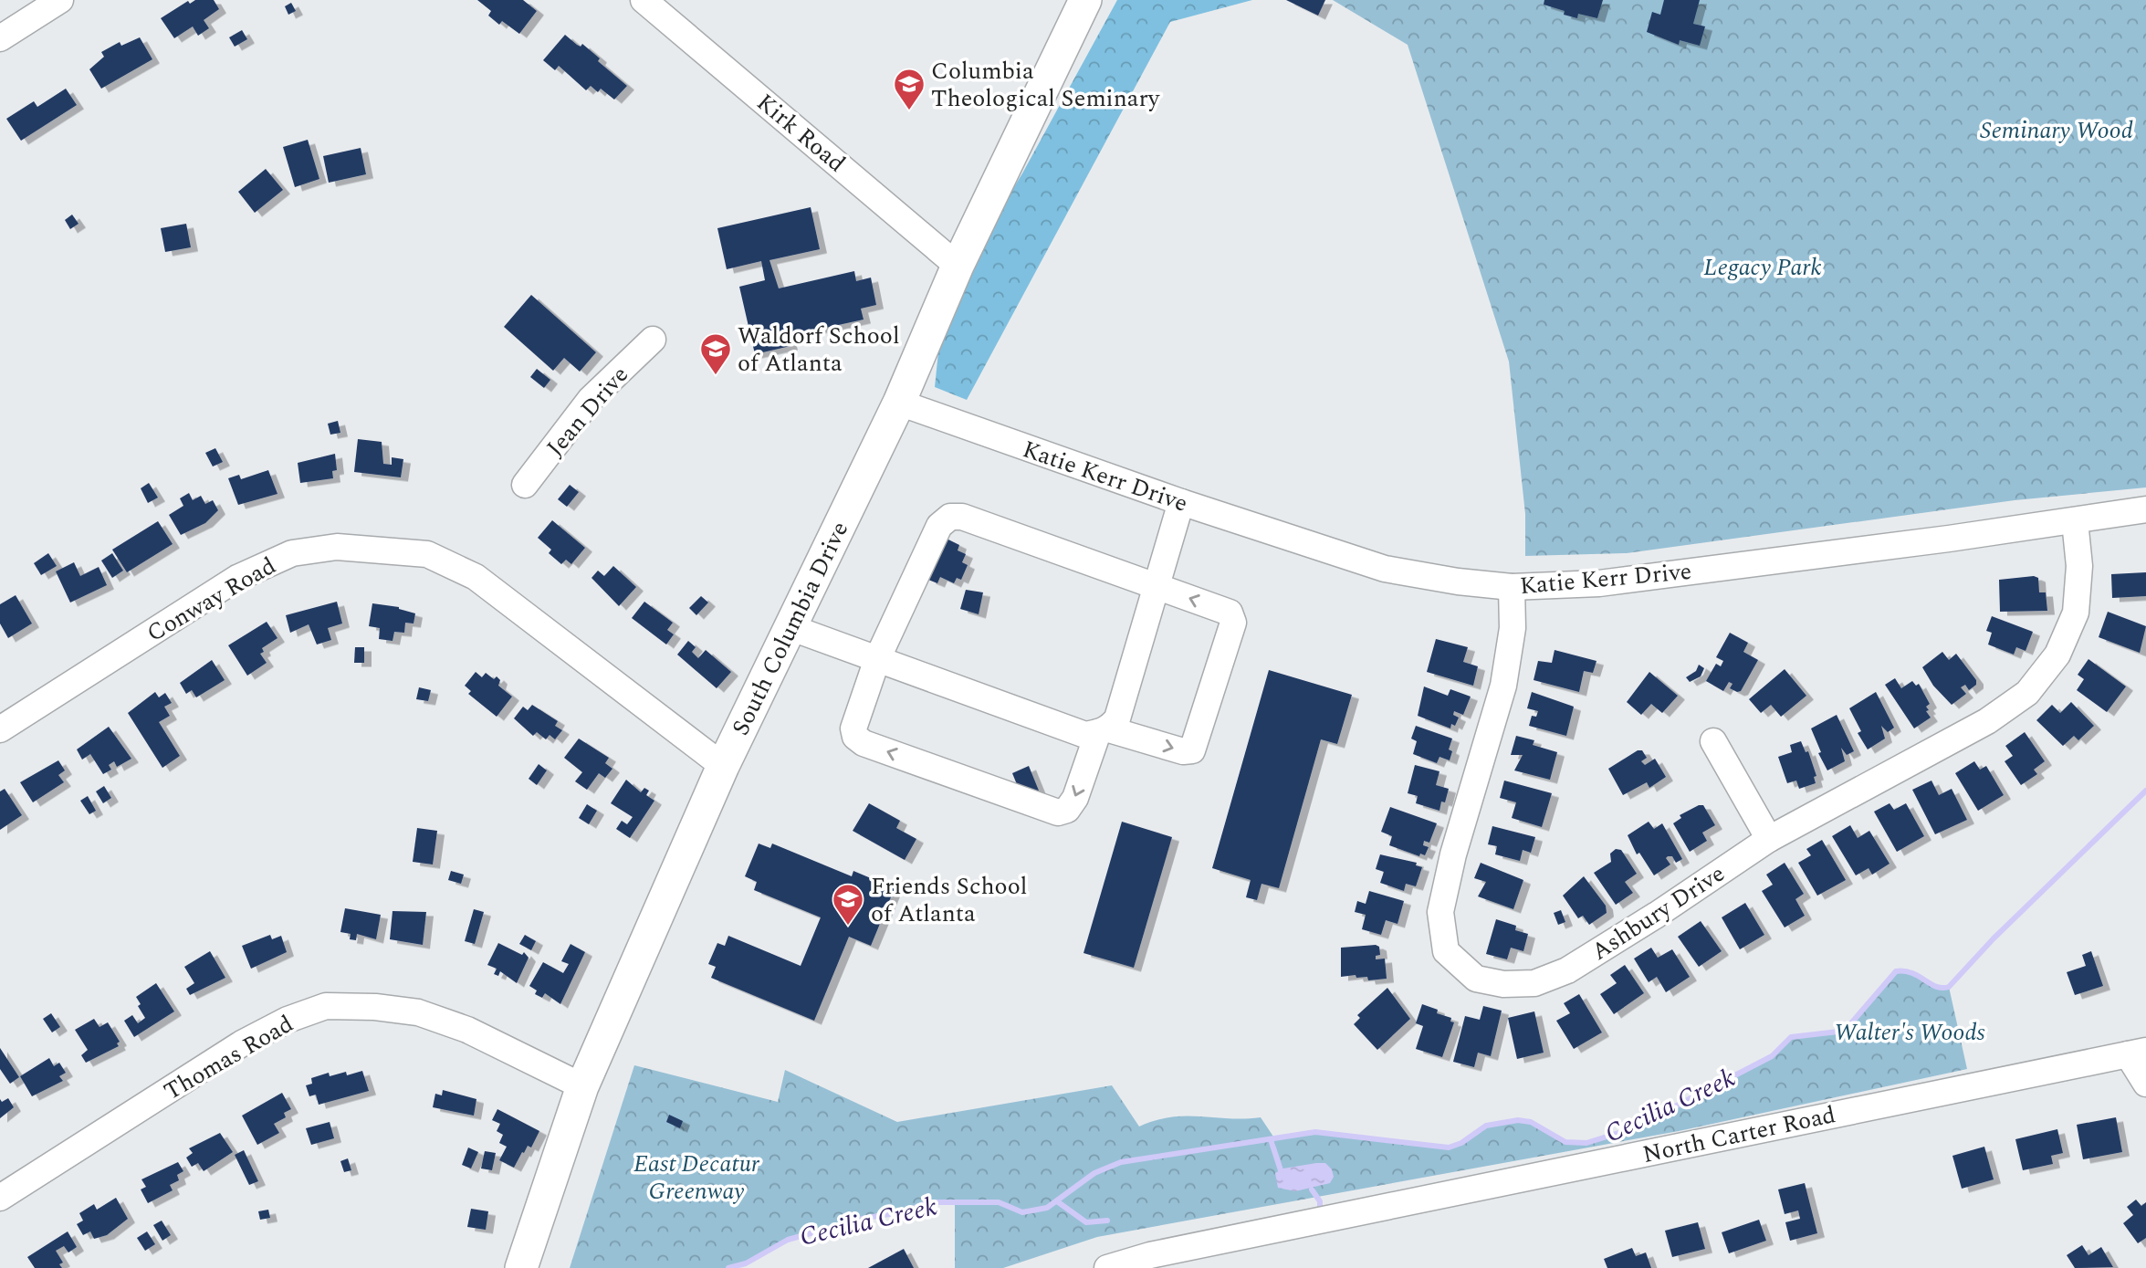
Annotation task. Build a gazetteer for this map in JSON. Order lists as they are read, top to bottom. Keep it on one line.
{"streets":{"main road":["South Columbia Drive"],"street":["Kirk Road","Jean Drive","Katie Kerr Drive","Conway Road","Ashbury Drive","Thomas Road","North Carter Road"]},"crossings":[["Kirk Road","South Columbia Drive"],["Katie Kerr Drive","South Columbia Drive"],["Katie Kerr Drive","Ashbury Drive"],["Conway Road","South Columbia Drive"],["South Columbia Drive","Thomas Road"]],"water":["Cecilia Creek"],"parks":["Seminary Wood","Legacy Park","Walter's Woods","East Decatur Greenway"],"places":{"school or university":["Columbia Theological Seminary","Waldorf School of Atlanta","Friends School of Atlanta"]}}
